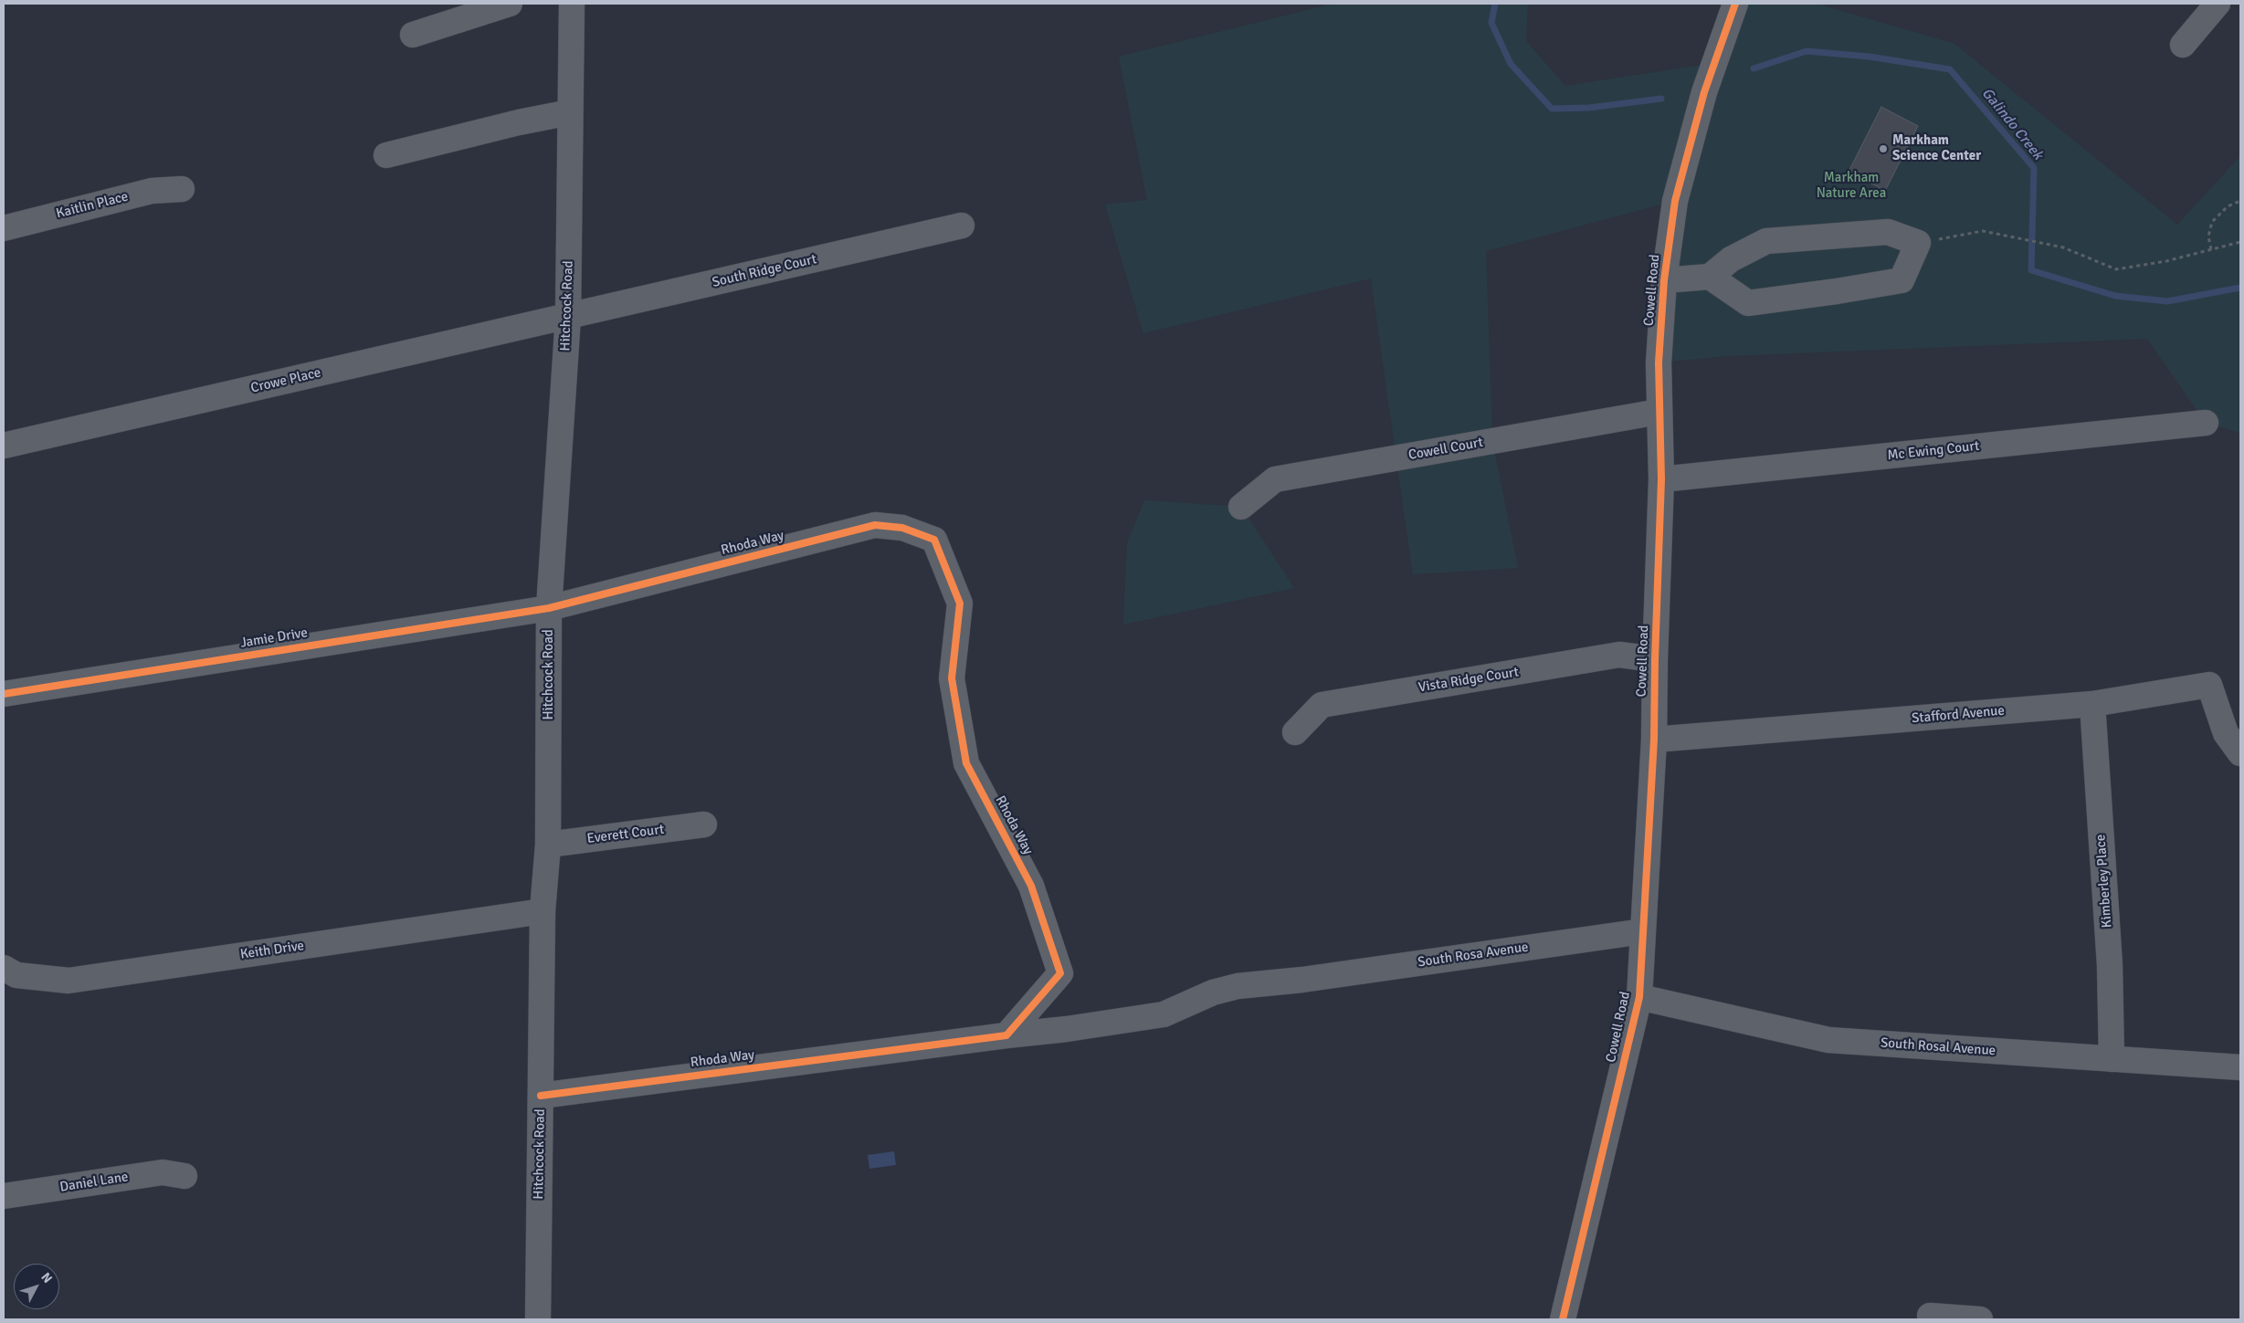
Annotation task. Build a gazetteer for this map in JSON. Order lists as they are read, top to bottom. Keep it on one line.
{"streets":{"street":["Kaitlin Place","South Ridge Court","Cowell Road","Hitchcock Road","Crowe Place","Cowell Court","Mc Ewing Court","Rhoda Way","Jamie Drive","Vista Ridge Court","Stafford Avenue","Everett Court","Kimberley Place","Keith Drive","South Rosa Avenue","South Rosal Avenue","Daniel Lane"]},"crossings":[["South Ridge Court","Hitchcock Road"],["South Ridge Court","Crowe Place"],["Cowell Road","Cowell Court"],["Cowell Road","Mc Ewing Court"],["Cowell Road","Vista Ridge Court"],["Cowell Road","Stafford Avenue"],["Cowell Road","South Rosa Avenue"],["Cowell Road","South Rosal Avenue"],["Hitchcock Road","Crowe Place"],["Hitchcock Road","Rhoda Way"],["Hitchcock Road","Jamie Drive"],["Hitchcock Road","Everett Court"],["Hitchcock Road","Keith Drive"],["Rhoda Way","Jamie Drive"],["Rhoda Way","South Rosa Avenue"],["Stafford Avenue","Kimberley Place"],["Kimberley Place","South Rosal Avenue"]],"water":["Galindo Creek"],"parks":["Markham Nature Area"],"places":["Markham Science Center"],"north":"top right"}
